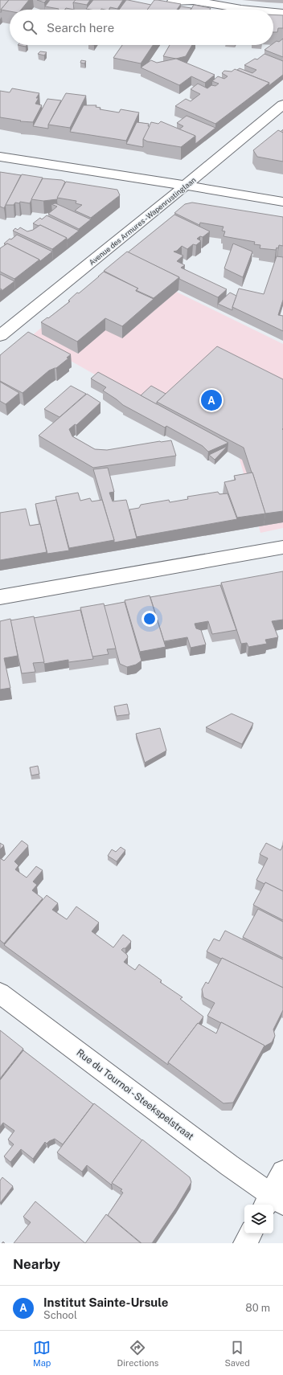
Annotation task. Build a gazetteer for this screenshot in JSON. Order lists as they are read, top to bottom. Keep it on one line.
{"streets":{"street":["Avenue des Armures - Wapenrustinglaan","Rue du Tournoi - Steekspelstraat"]},"page":{"search":"Search here","pins":"A","heading":"Nearby","list":[{"mark":"A","name":"Institut Sainte-Ursule","note":"School","value":"80 m"}],"nav":["Map","Directions","Saved"]}}
